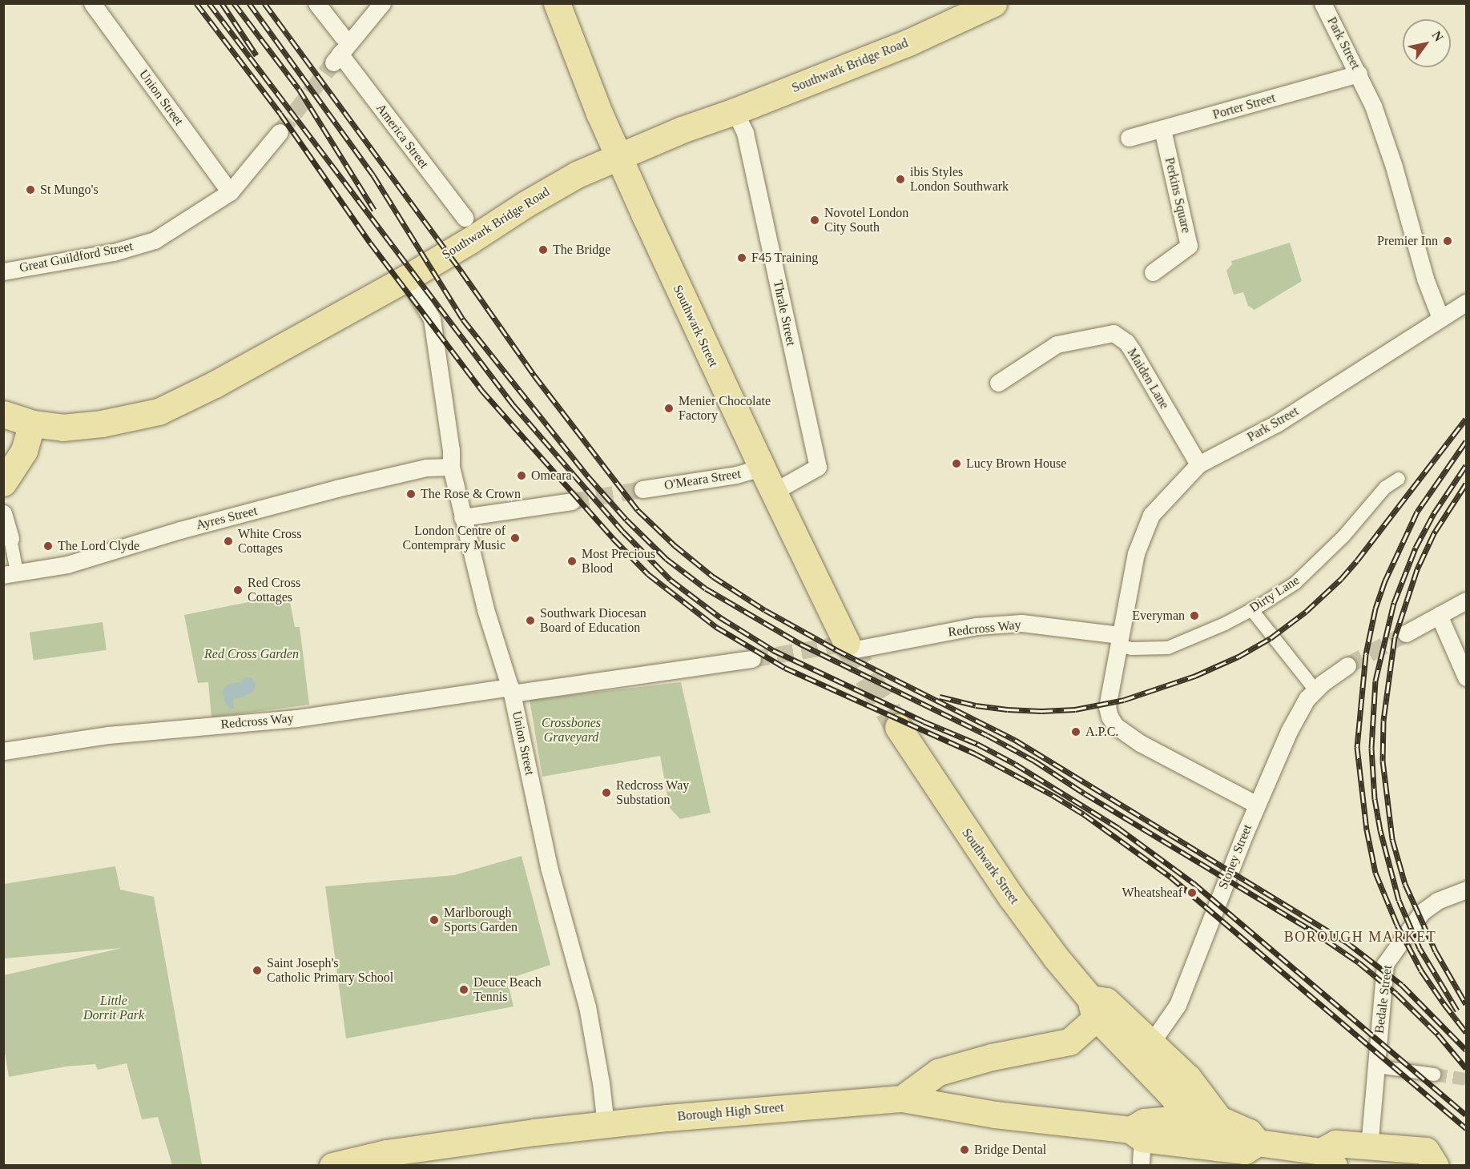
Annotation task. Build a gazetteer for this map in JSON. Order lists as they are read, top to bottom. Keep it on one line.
{"streets":{"main road":["Southwark Bridge Road","Southwark Street","Borough High Street"],"street":["Park Street","Union Street","Porter Street","America Street","Perkins Square","Great Guildford Street","Thrale Street","Maiden Lane","O'Meara Street","Ayres Street","Dirty Lane","Redcross Way","Stoney Street","Bedale Street"]},"crossings":[["Park Street","Porter Street"],["Park Street","Maiden Lane"],["Park Street","Dirty Lane"],["Park Street","Redcross Way"],["Park Street","Stoney Street"],["Southwark Bridge Road","Union Street"],["Southwark Bridge Road","Thrale Street"],["Southwark Bridge Road","Southwark Street"],["Union Street","Great Guildford Street"],["Union Street","Ayres Street"],["Union Street","Redcross Way"],["Union Street","Borough High Street"],["Porter Street","Perkins Square"],["Thrale Street","Southwark Street"],["Southwark Street","O'Meara Street"],["Southwark Street","Redcross Way"],["Southwark Street","Stoney Street"],["Southwark Street","Borough High Street"],["Dirty Lane","Redcross Way"],["Bedale Street","Borough High Street"]],"districts":["BOROUGH MARKET"],"parks":["Red Cross Garden","Crossbones Graveyard","Little Dorrit Park"],"places":["ibis Styles London Southwark","St Mungo's","Novotel London City South","Premier Inn","The Bridge","F45 Training","Menier Chocolate Factory","Lucy Brown House","Omeara","The Rose & Crown","London Centre of Contemprary Music","White Cross Cottages","The Lord Clyde","Most Precious Blood","Red Cross Cottages","Everyman","Southwark Diocesan Board of Education","A.P.C.","Redcross Way Substation","Wheatsheaf","Marlborough Sports Garden","Saint Joseph's Catholic Primary School","Deuce Beach Tennis","Bridge Dental"],"north":"top right"}
